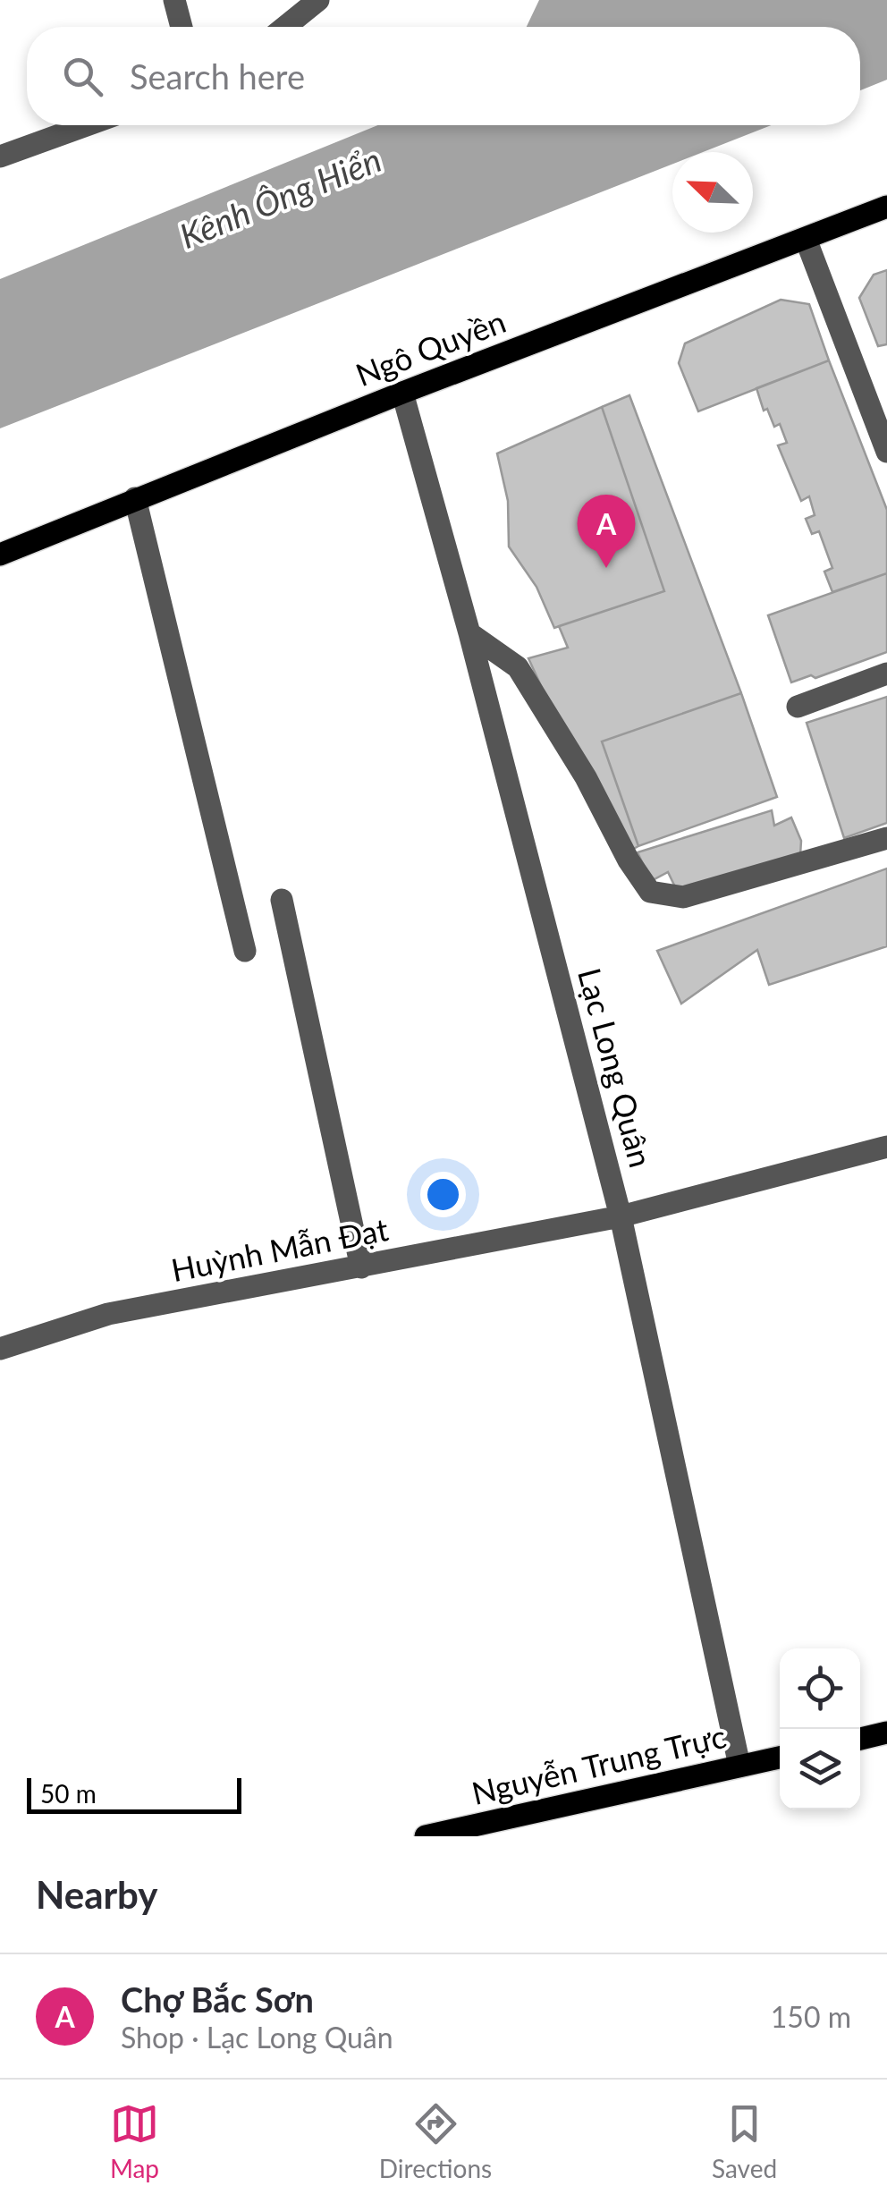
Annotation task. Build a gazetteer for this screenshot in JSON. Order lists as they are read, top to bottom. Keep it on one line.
{"streets":{"main road":["Ngô Quyền","Nguyễn Trung Trực"],"street":["Lạc Long Quân","Huỳnh Mẫn Đạt"]},"crossings":[["Ngô Quyền","Lạc Long Quân"],["Lạc Long Quân","Huỳnh Mẫn Đạt"],["Lạc Long Quân","Nguyễn Trung Trực"]],"water":["Kênh Ông Hiển"],"scale_bar":"50 m","north":"top left","page":{"search":"Search here","pins":"A","scale":"50 m","heading":"Nearby","list":[{"mark":"A","name":"Chợ Bắc Sơn","note":"Shop · Lạc Long Quân","value":"150 m"}],"nav":["Map","Directions","Saved"]}}
